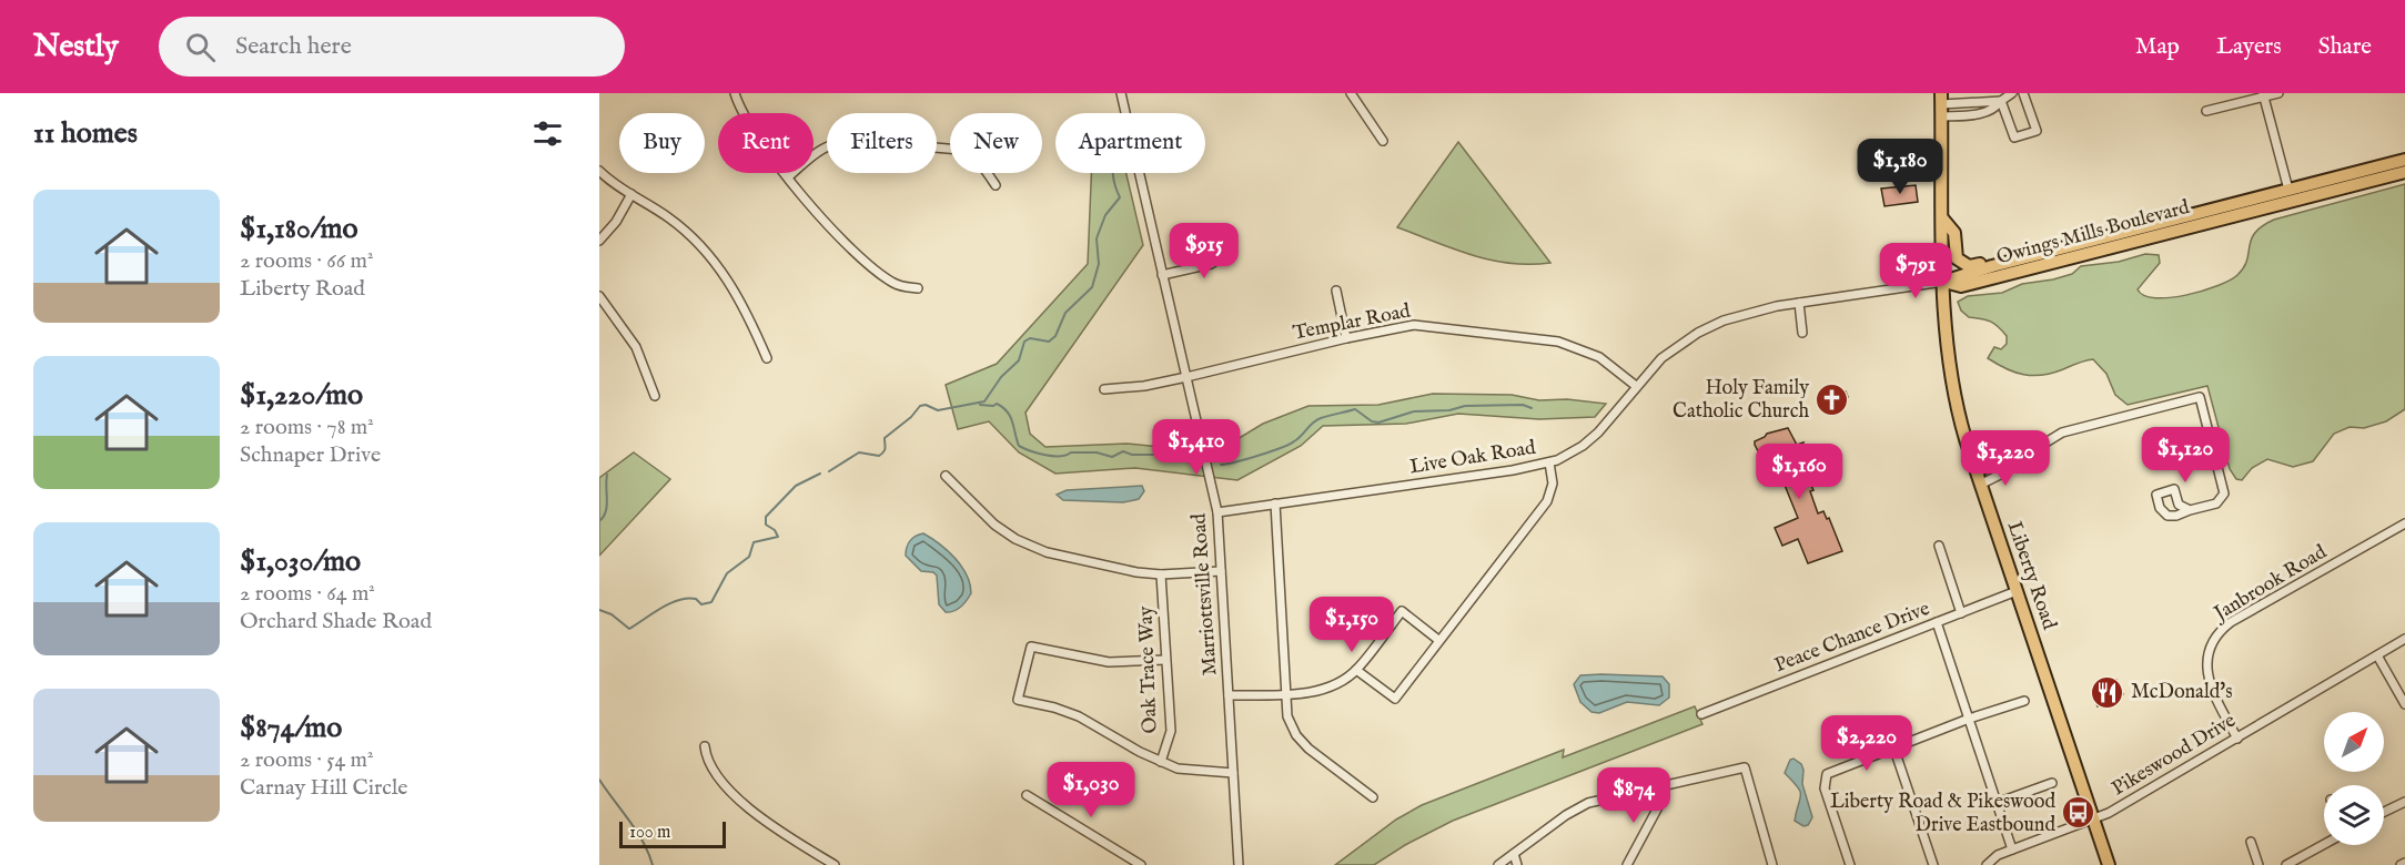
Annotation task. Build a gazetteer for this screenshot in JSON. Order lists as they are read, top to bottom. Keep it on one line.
{"streets":{"main road":["Owings Mills Boulevard","Liberty Road"],"street":["Templar Road","Live Oak Road","Janbrook Road","Marriottsville Road","Peace Chance Drive","Oak Trace Way","Pikeswood Drive"]},"crossings":[["Owings Mills Boulevard","Live Oak Road"],["Owings Mills Boulevard","Liberty Road"],["Templar Road","Live Oak Road"],["Templar Road","Marriottsville Road"],["Live Oak Road","Liberty Road"],["Live Oak Road","Marriottsville Road"],["Liberty Road","Peace Chance Drive"],["Liberty Road","Pikeswood Drive"],["Janbrook Road","Pikeswood Drive"]],"places":{"church":["Holy Family Catholic Church"],"restaurant":["McDonald's"],"bus stop":["Liberty Road & Pikeswood Drive Eastbound"]},"scale_bar":"100 m","north":"top right","page":{"header":"Nestly","search":"Search here","nav":["Map","Layers","Share"],"heading":"11 homes","chip":["Buy","Rent","Filters","New","Apartment"],"price":["$1,180","$915","$791","$1,410","$1,120","$1,220","$1,160","$1,150","$2,220","$1,030","$874"],"list":[{"name":"$1,180/mo","note":"2 rooms · 66 m² · Liberty Road"},{"name":"$1,220/mo","note":"2 rooms · 78 m² · Schnaper Drive"},{"name":"$1,030/mo","note":"2 rooms · 64 m² · Orchard Shade Road"},{"name":"$874/mo","note":"2 rooms · 54 m² · Carnay Hill Circle"}],"scale":"100 m"}}
